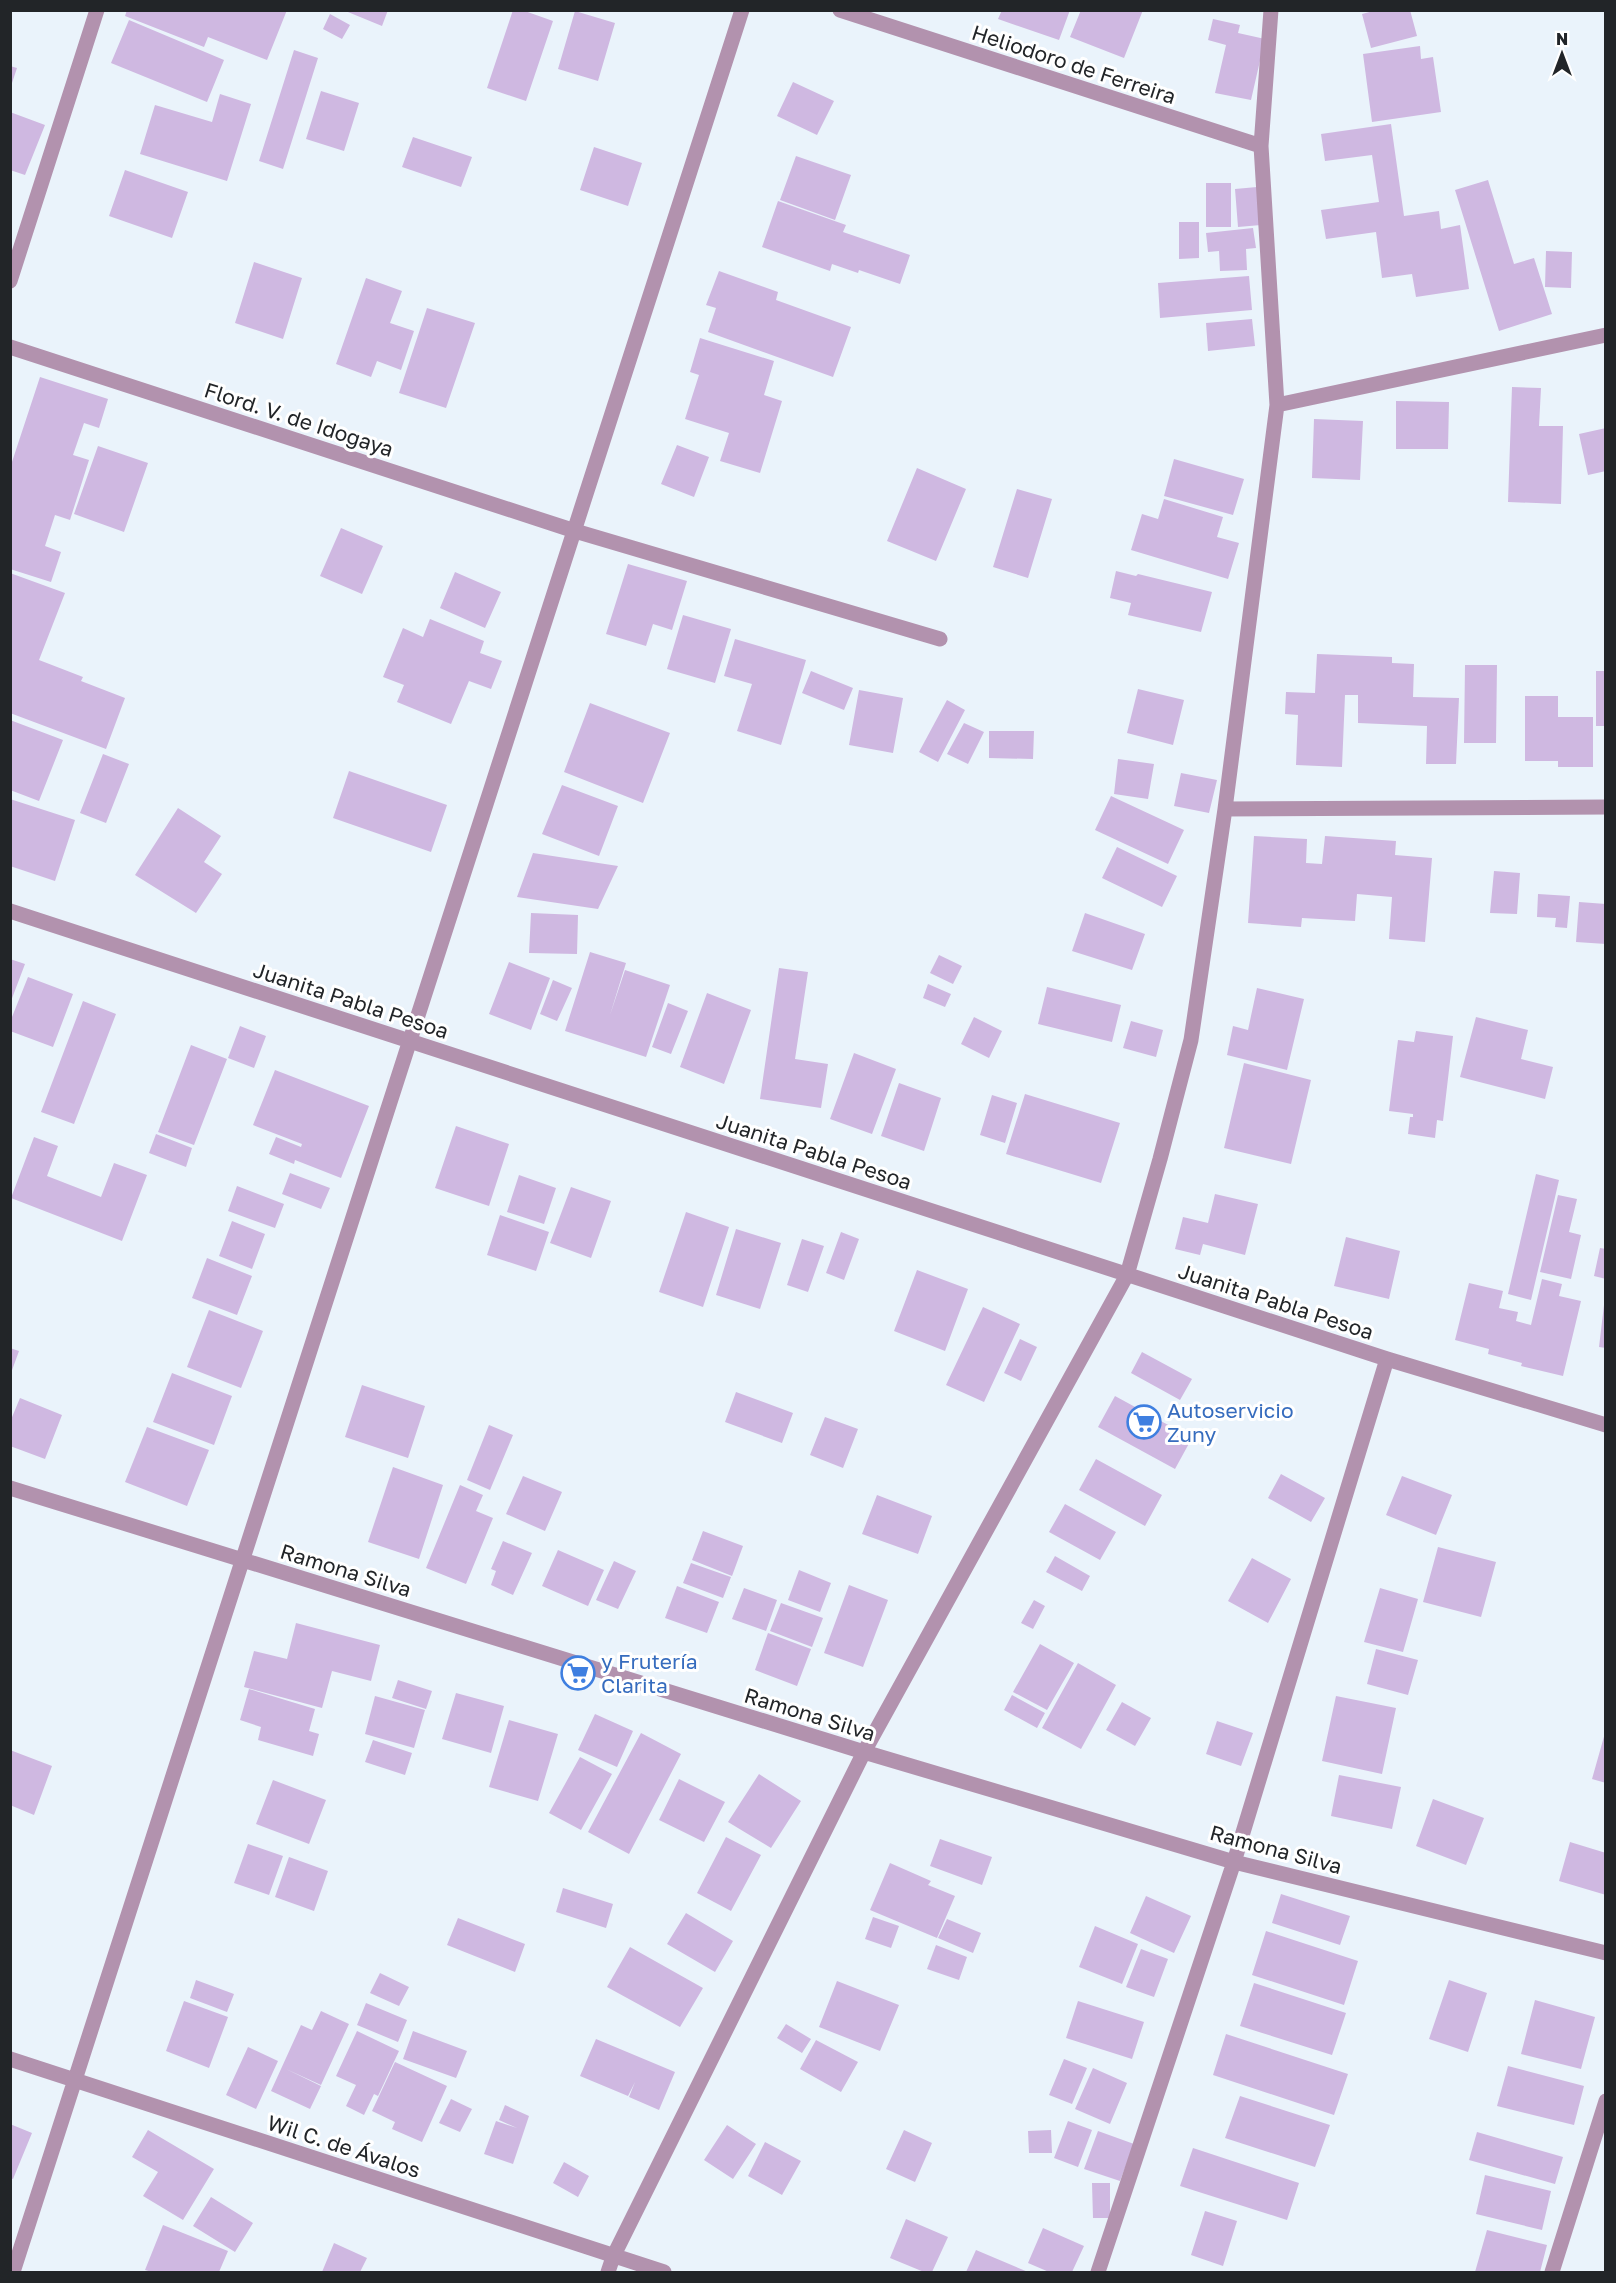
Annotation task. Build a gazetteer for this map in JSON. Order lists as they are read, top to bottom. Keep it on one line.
{"streets":{"street":["Heliodoro de Ferreira","Flord. V. de Idogaya","Juanita Pabla Pesoa","Ramona Silva","Wil C. de Ávalos"]},"places":{"supermarket":["Autoservicio Zuny","y Frutería Clarita"]},"north":"top"}
